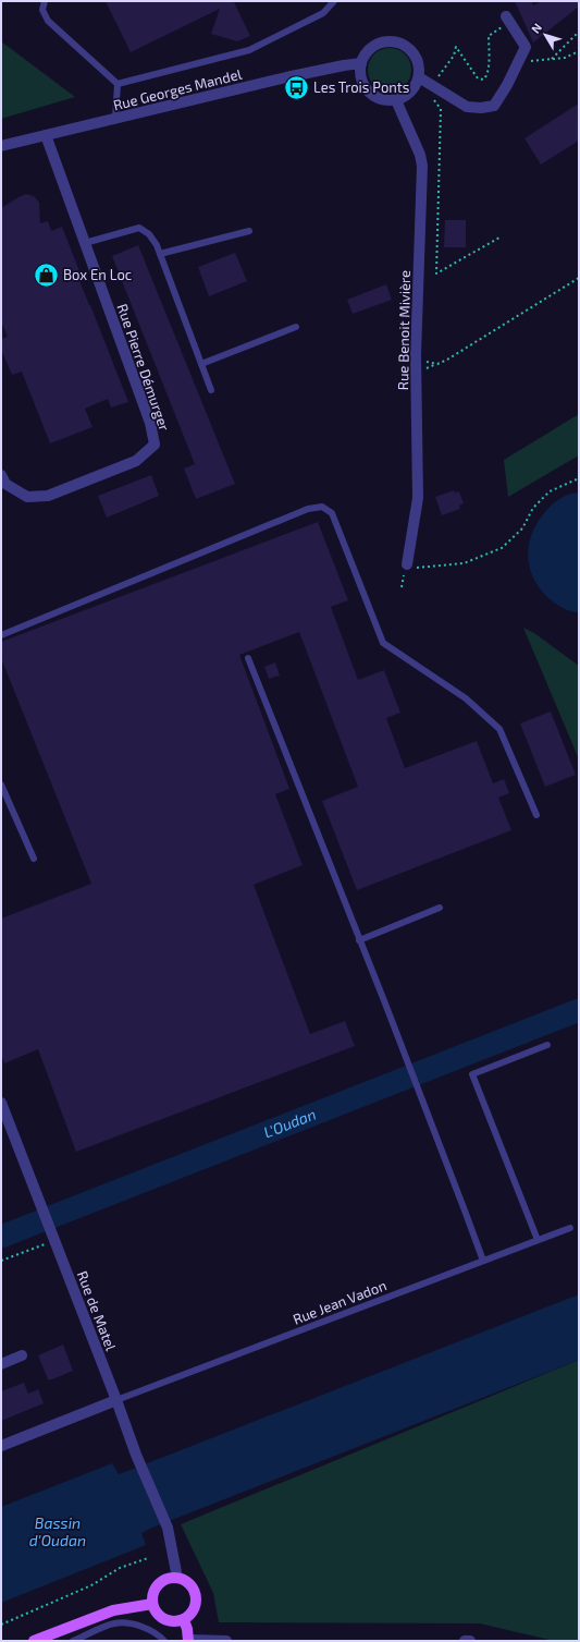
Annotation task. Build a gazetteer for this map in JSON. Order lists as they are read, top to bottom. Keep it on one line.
{"streets":{"street":["Rue Georges Mandel","Rue Benoit Mivière","Rue Pierre Démurger","Rue de Matel"],"lane":["Rue Jean Vadon"]},"crossings":[["Rue Georges Mandel","Rue Benoit Mivière"],["Rue Georges Mandel","Rue Pierre Démurger"],["Rue Jean Vadon","Rue de Matel"]],"water":["L'Oudan","Bassin d'Oudan"],"places":{"bus stop":["Les Trois Ponts"],"shop":["Box En Loc"]},"north":"top left"}
